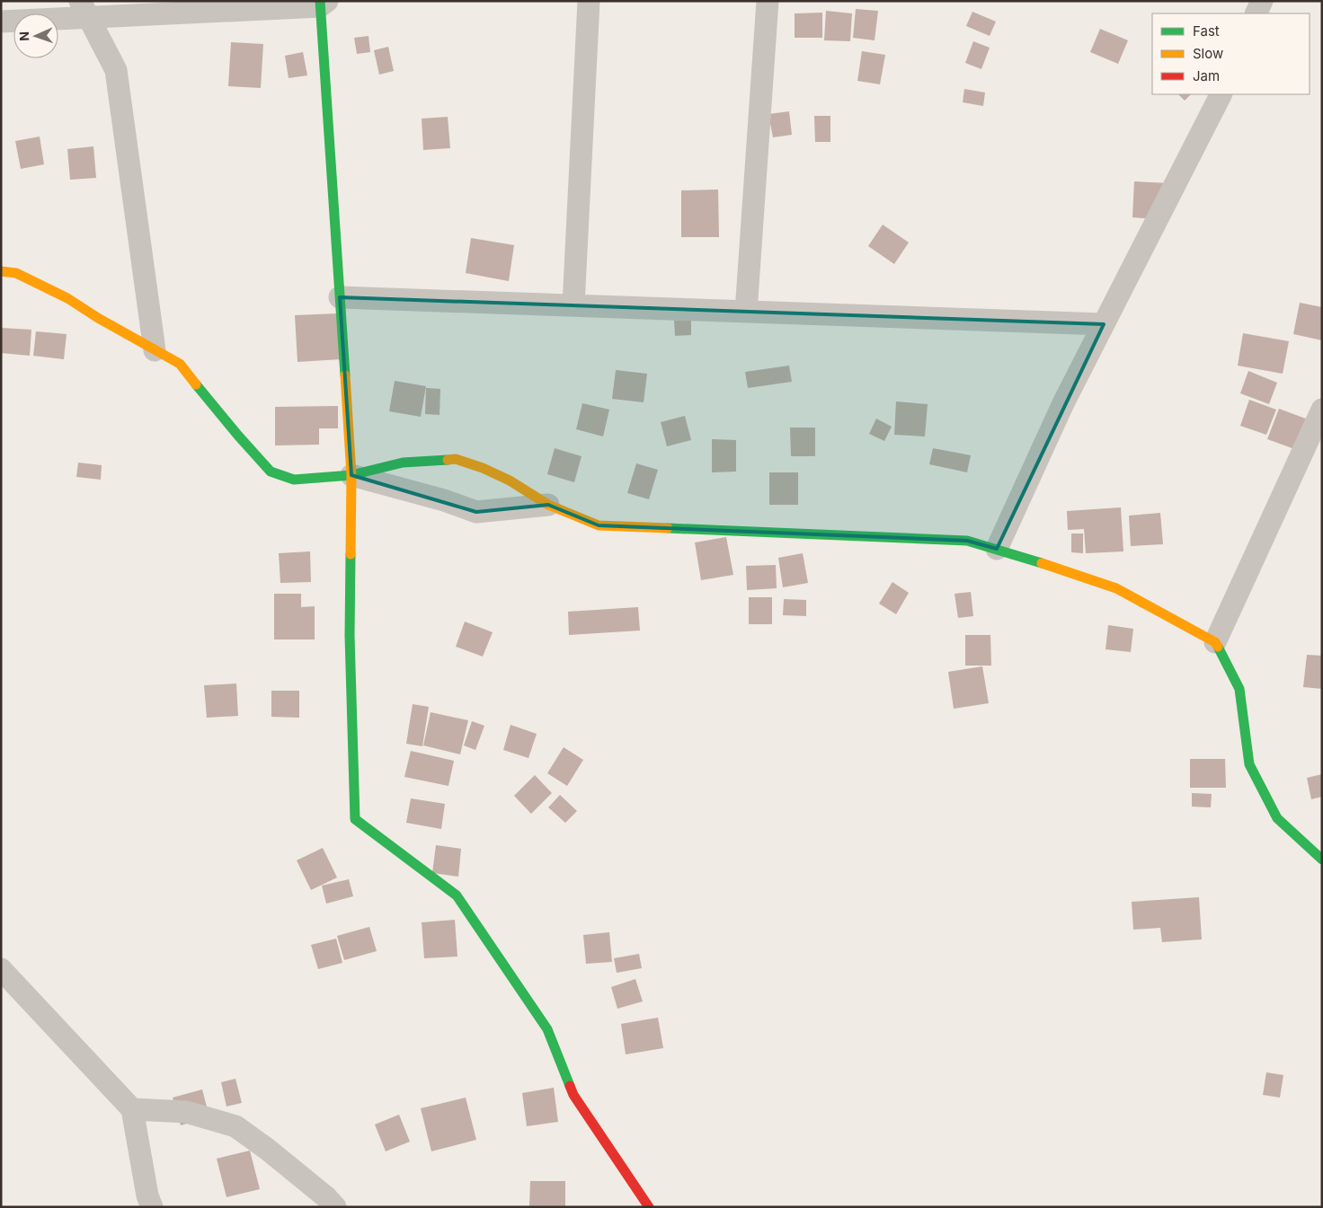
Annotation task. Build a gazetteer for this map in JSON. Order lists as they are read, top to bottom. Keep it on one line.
{"legend":["Fast","Slow","Jam"],"north":"left"}
